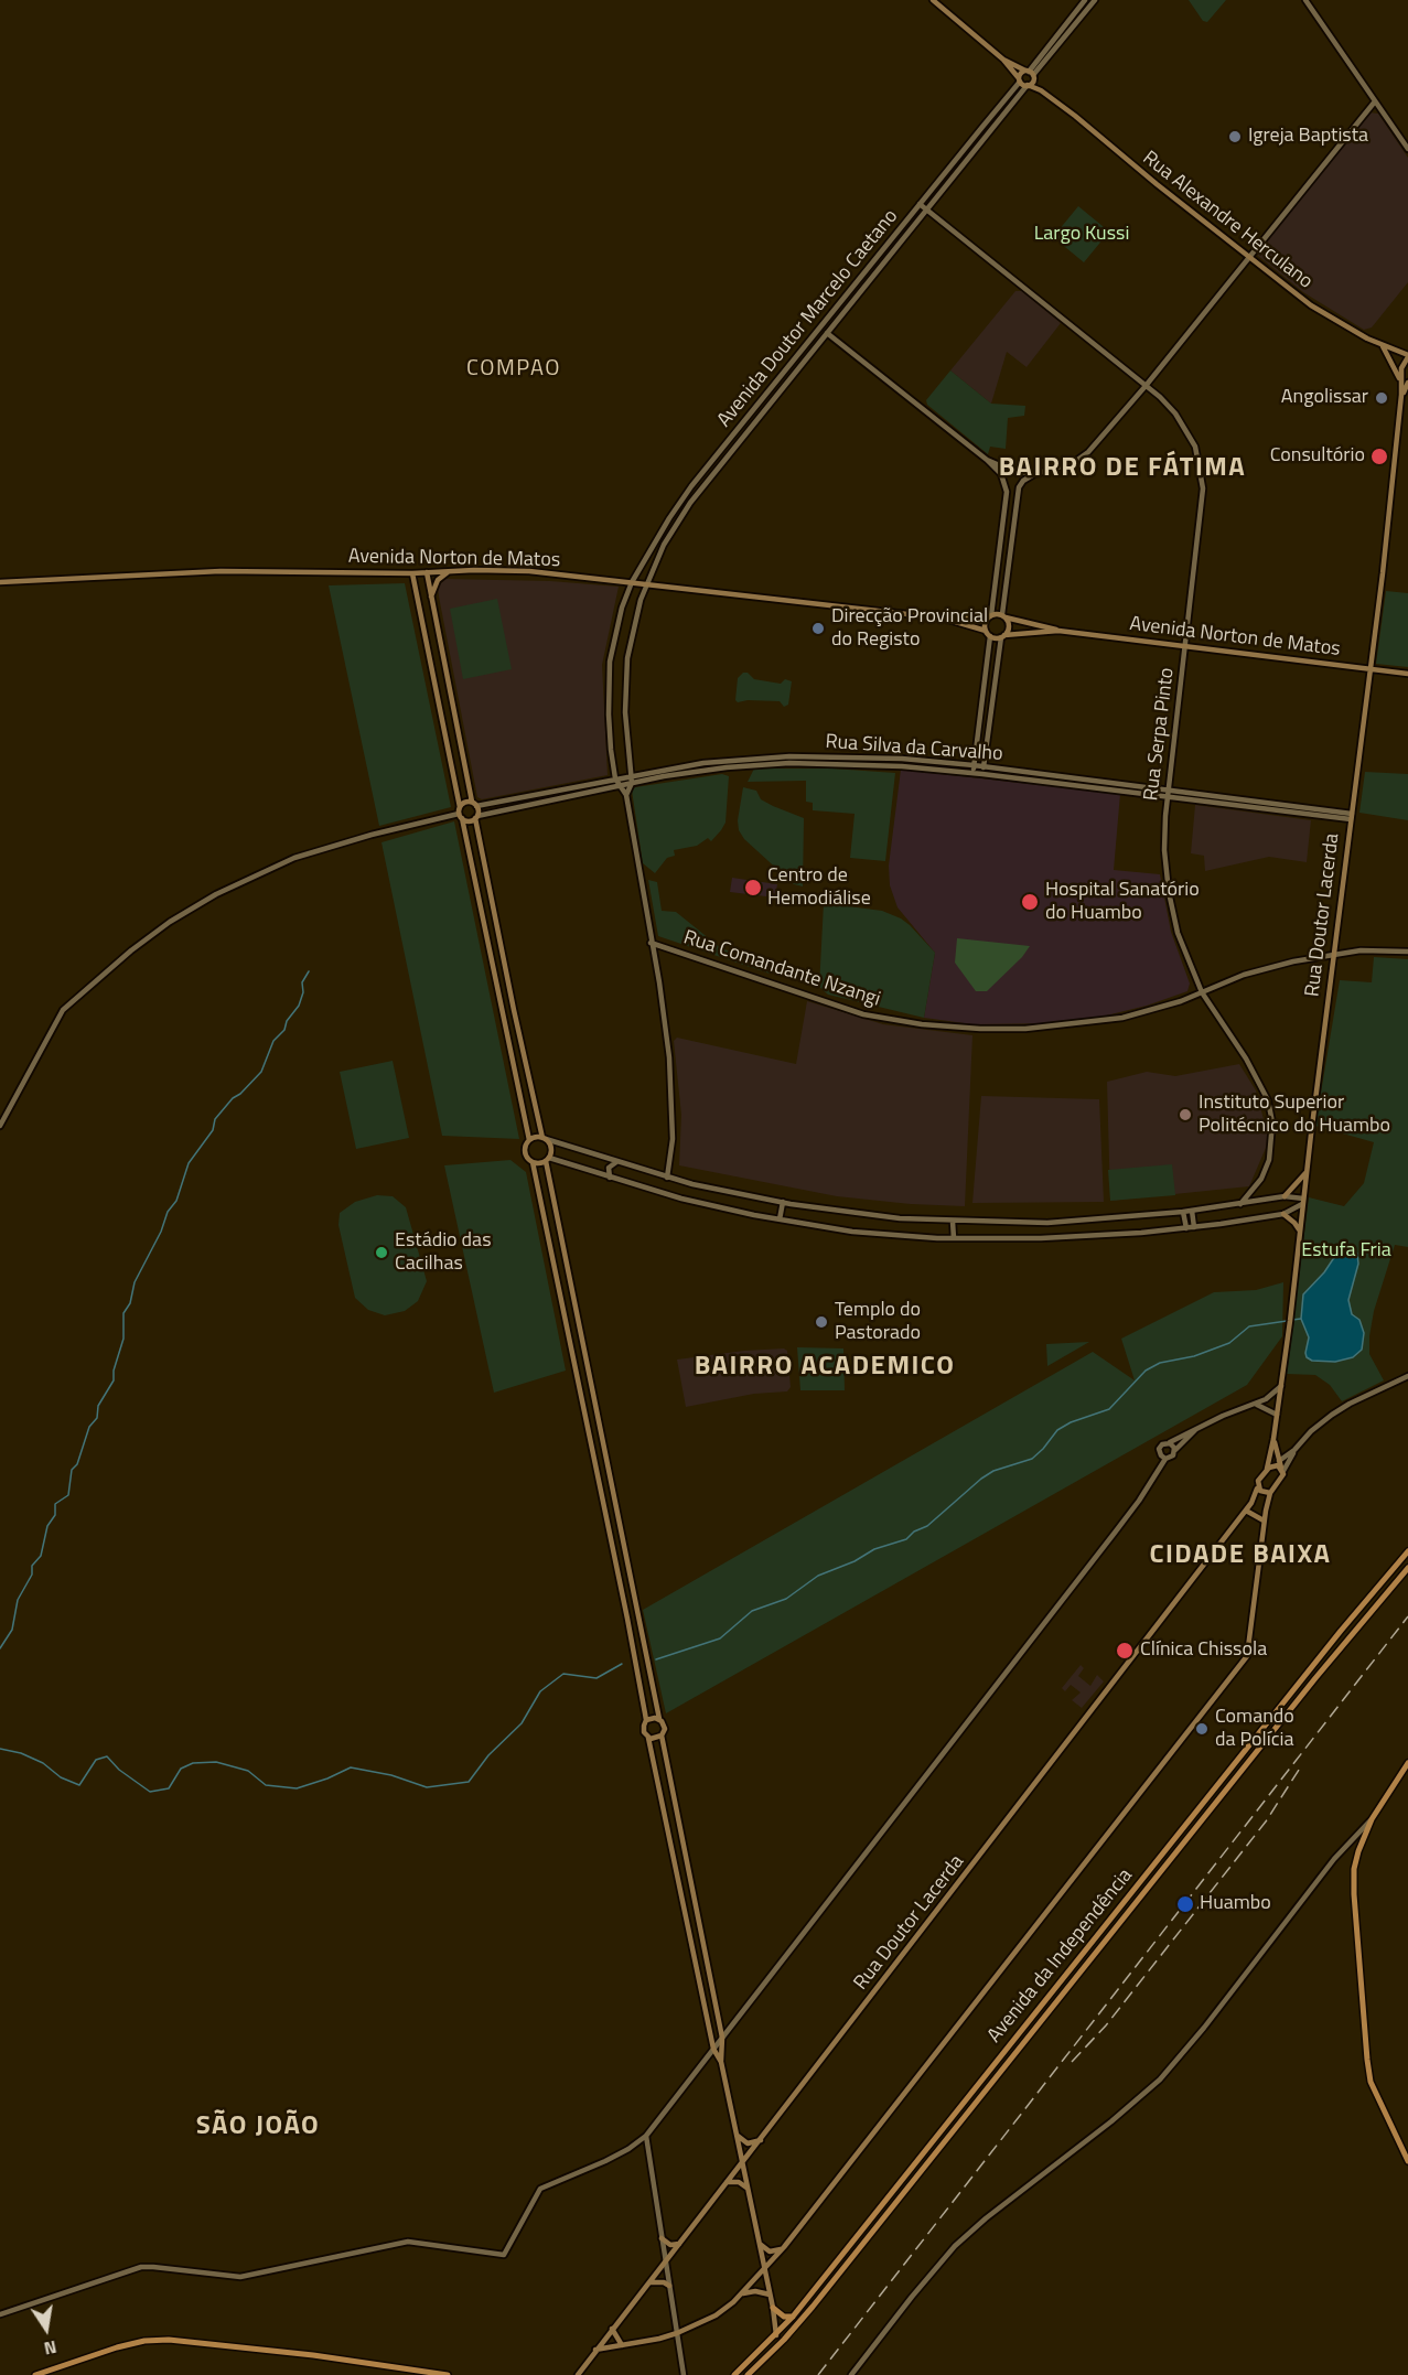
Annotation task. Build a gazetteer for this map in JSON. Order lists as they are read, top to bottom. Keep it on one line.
{"streets":{"main road":["Rua Alexandre Herculano","Avenida Doutor Marcelo Caetano","Avenida Norton de Matos","Rua Doutor Lacerda","Avenida da Independência"],"street":["Rua Serpa Pinto","Rua Silva da Carvalho","Rua Comandante Nzangi"]},"crossings":[["Rua Alexandre Herculano","Avenida Doutor Marcelo Caetano"],["Rua Alexandre Herculano","Rua Doutor Lacerda"],["Avenida Doutor Marcelo Caetano","Avenida Norton de Matos"],["Avenida Doutor Marcelo Caetano","Rua Serpa Pinto"],["Avenida Doutor Marcelo Caetano","Rua Silva da Carvalho"],["Avenida Norton de Matos","Rua Serpa Pinto"],["Avenida Norton de Matos","Rua Doutor Lacerda"],["Rua Serpa Pinto","Rua Silva da Carvalho"],["Rua Serpa Pinto","Rua Comandante Nzangi"],["Rua Silva da Carvalho","Rua Doutor Lacerda"],["Rua Doutor Lacerda","Rua Comandante Nzangi"]],"districts":["COMPAO","BAIRRO DE FÁTIMA","BAIRRO ACADEMICO","CIDADE BAIXA","SÃO JOÃO"],"parks":["Largo Kussi","Estufa Fria"],"places":["Igreja Baptista","Angolissar","Consultório","Direcção Provincial do Registo","Centro de Hemodiálise","Hospital Sanatório do Huambo","Instituto Superior Politécnico do Huambo","Estádio das Cacilhas","Templo do Pastorado","Clínica Chissola","Comando da Polícia","Huambo"],"north":"bottom"}
